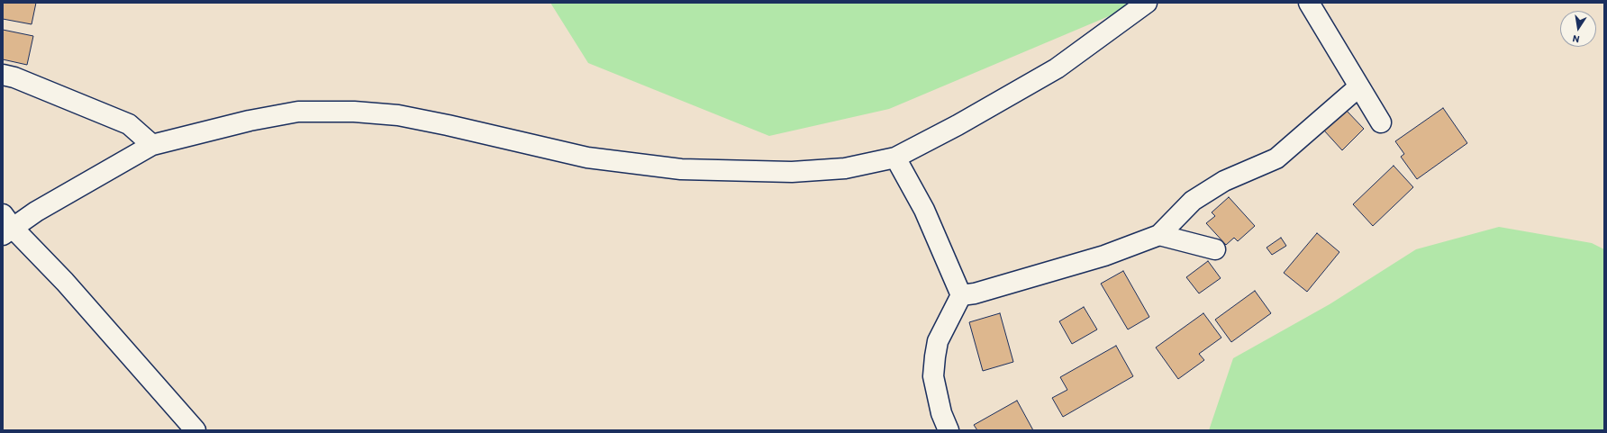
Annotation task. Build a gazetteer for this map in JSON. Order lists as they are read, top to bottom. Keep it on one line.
{"north":"bottom"}
